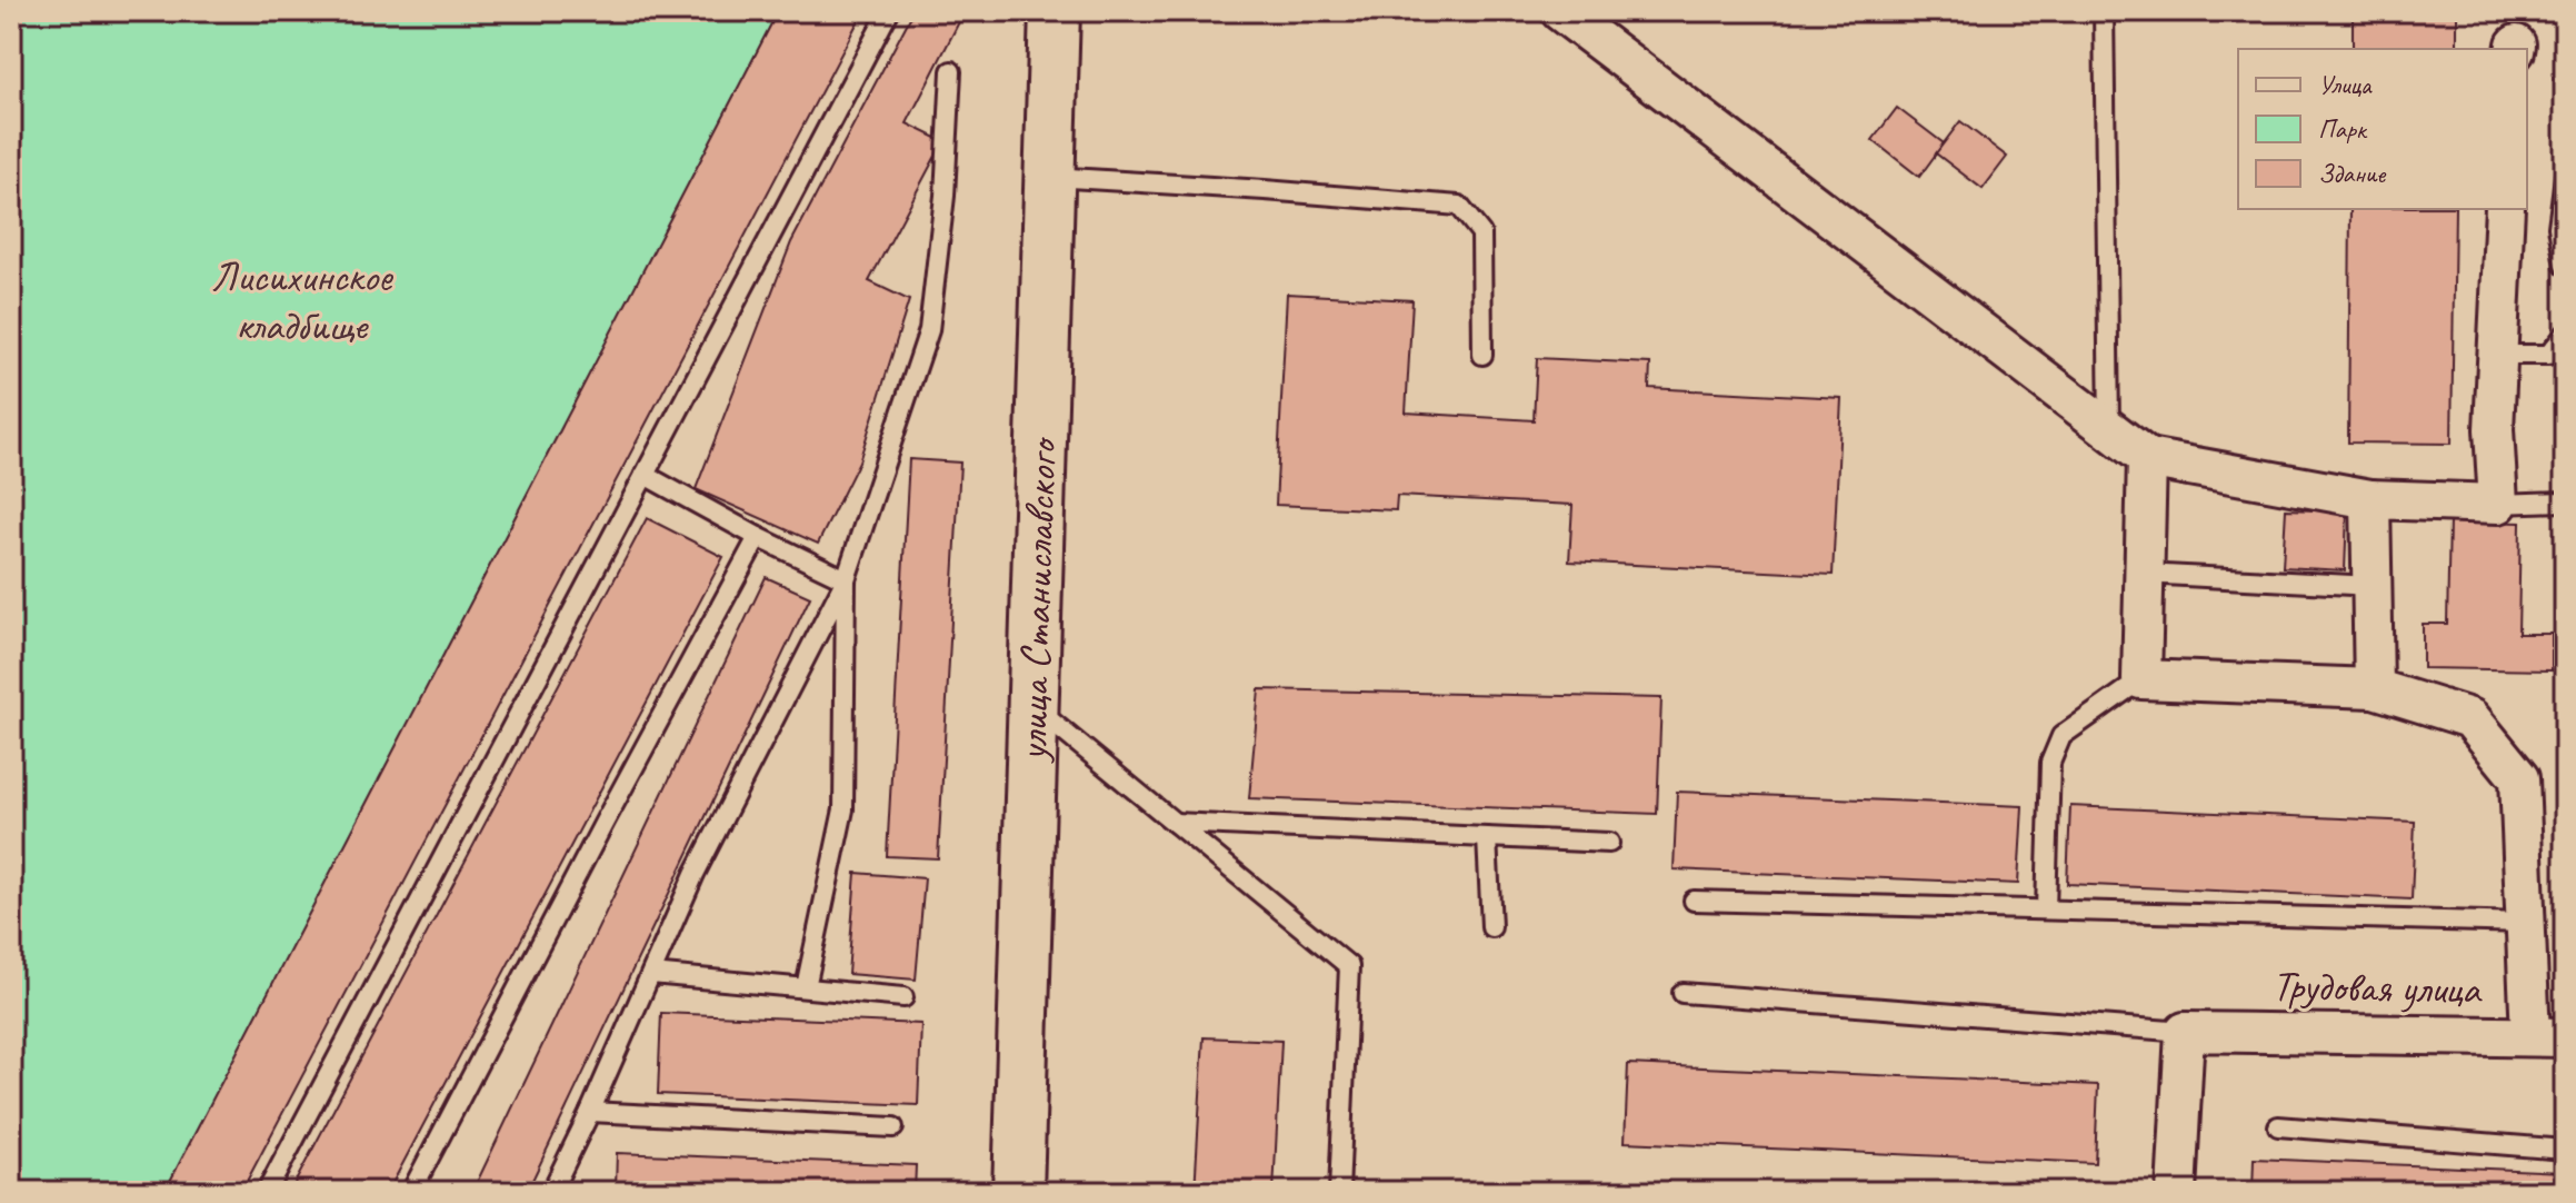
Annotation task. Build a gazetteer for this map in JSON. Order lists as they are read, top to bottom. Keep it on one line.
{"streets":{"main road":["улица Станиславского"],"street":["Трудовая улица"]},"parks":["Лисихинское кладбище"],"legend":["Улица","Парк","Здание"]}
